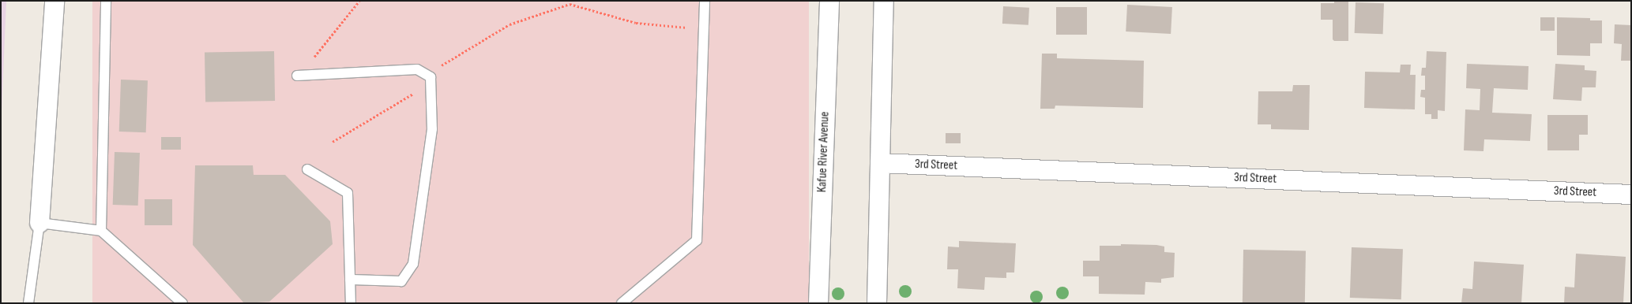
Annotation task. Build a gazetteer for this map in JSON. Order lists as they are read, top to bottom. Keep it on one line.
{"streets":{"street":["Kafue River Avenue","3rd Street"]}}
